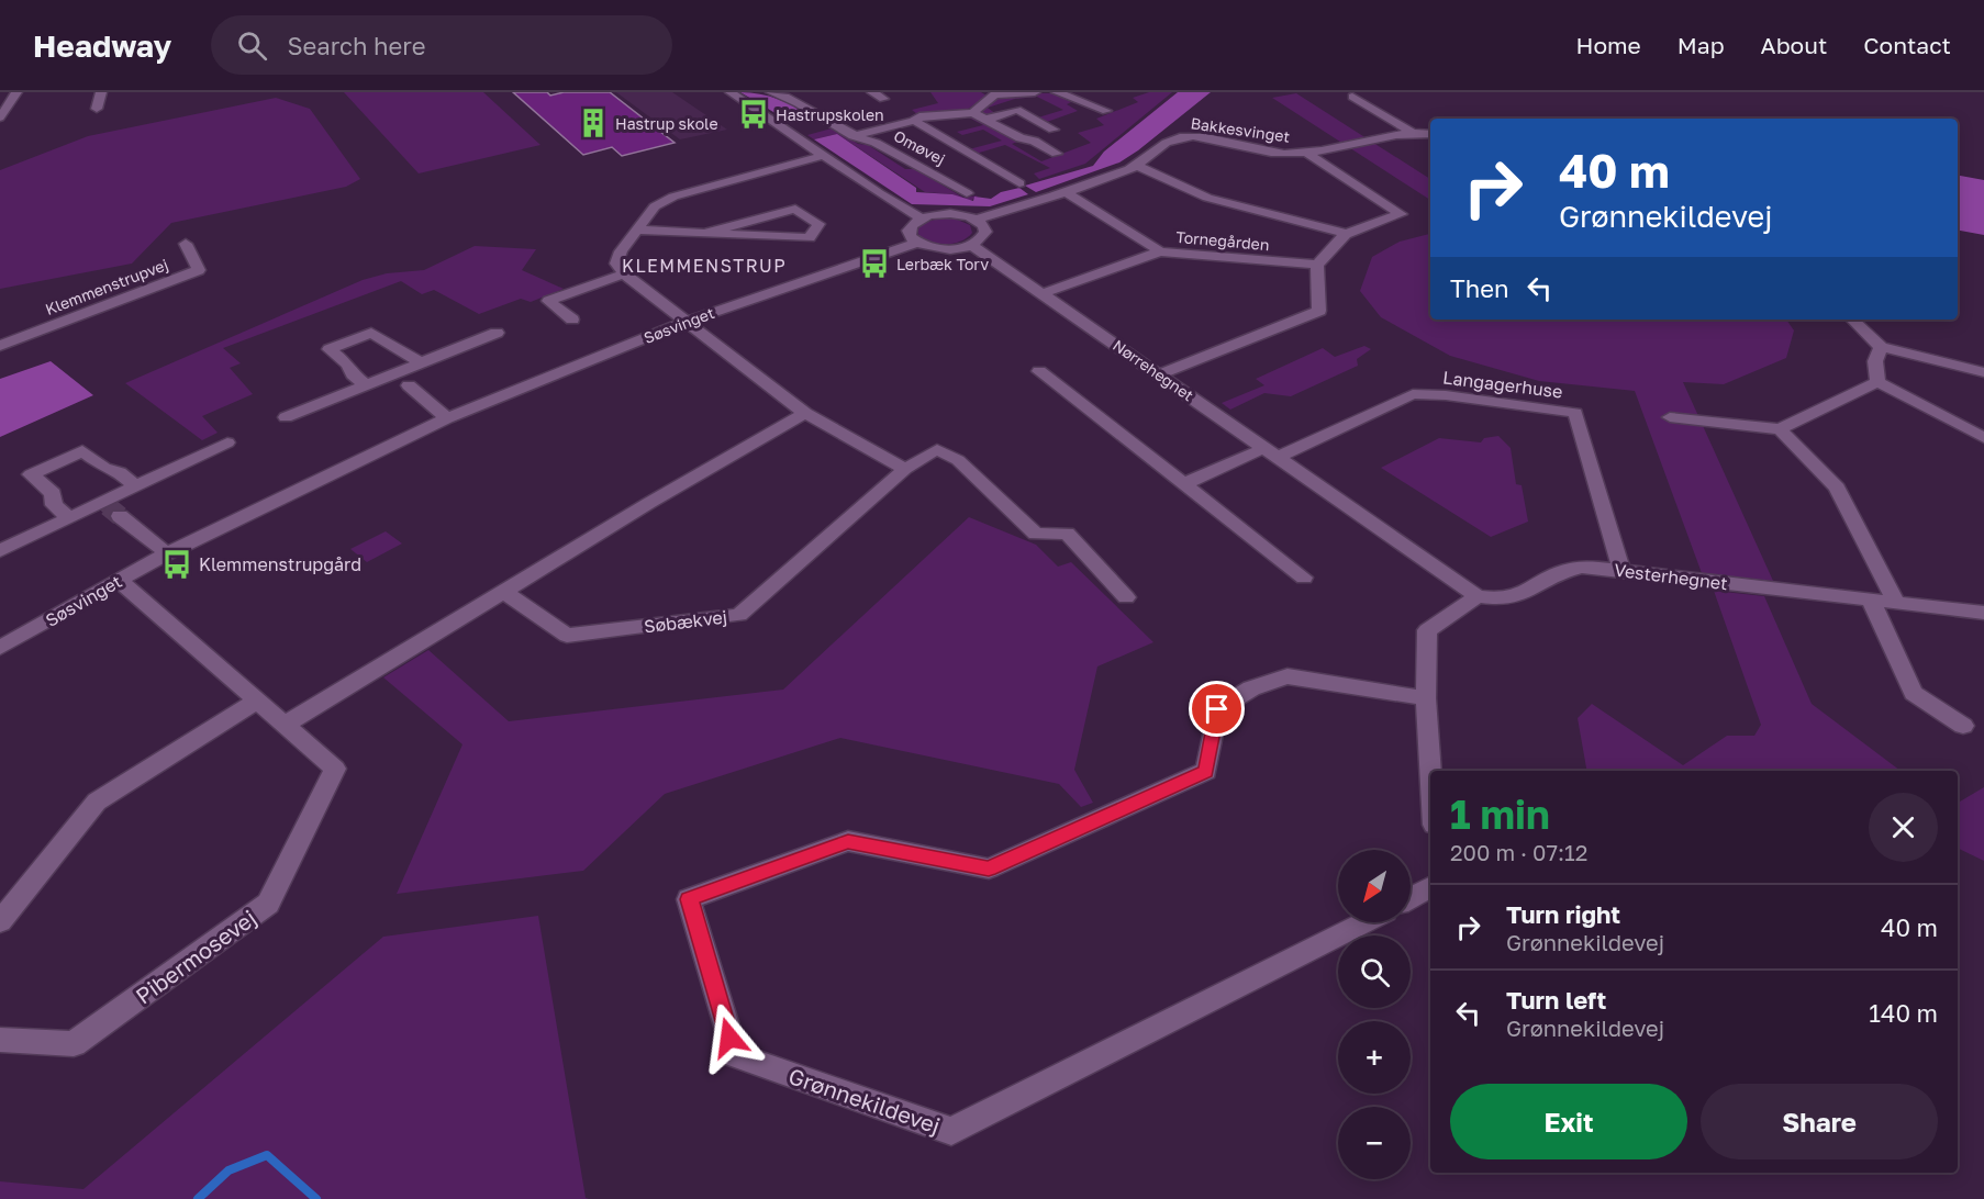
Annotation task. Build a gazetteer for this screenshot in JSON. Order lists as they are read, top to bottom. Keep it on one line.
{"streets":{"street":["Bakkesvinget","Omøvej","Tornegården","Klemmenstrupvej","Søsvinget","Nørrehegnet","Langagerhuse","Vesterhegnet","Søbækvej","Pibermosevej","Grønnekildevej"]},"crossings":[["Bakkesvinget","Tornegården"],["Søsvinget","Pibermosevej"],["Nørrehegnet","Langagerhuse"],["Nørrehegnet","Vesterhegnet"],["Langagerhuse","Vesterhegnet"]],"districts":["KLEMMENSTRUP"],"places":{"bus stop":["Hastrupskolen","Lerbæk Torv","Klemmenstrupgård"],"building":["Hastrup skole"]},"north":"bottom left","page":{"header":"Headway","search":"Search here","nav":["Home","Map","About","Contact"],"turn":["40 m","Grønnekildevej"],"then":"Then","heading":["1 min","200 m · 07:12"],"map_buttons":["+","−"],"list":[{"name":"Turn right","note":"Grønnekildevej","value":"40 m"},{"name":"Turn left","note":"Grønnekildevej","value":"140 m"}],"buttons":["Exit","Share"]}}
